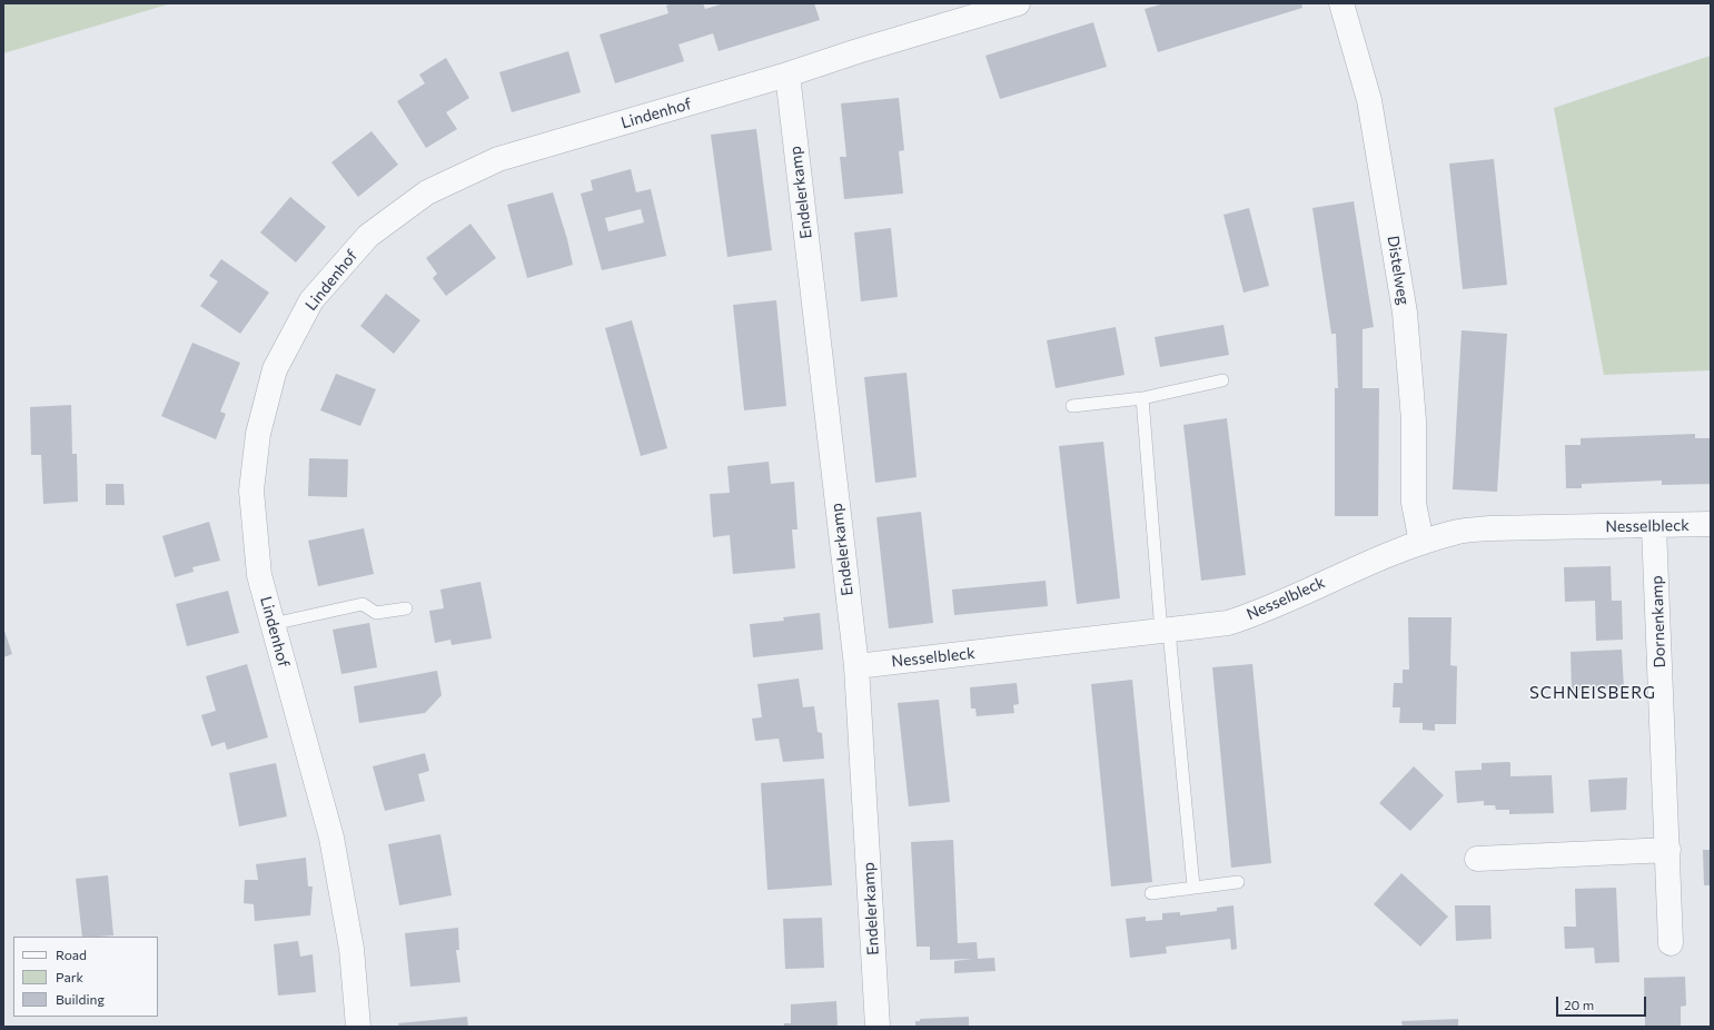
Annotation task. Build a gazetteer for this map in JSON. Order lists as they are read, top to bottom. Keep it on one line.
{"streets":{"street":["Lindenhof","Endelerkamp","Distelweg","Nesselbleck","Dornenkamp"]},"crossings":[["Lindenhof","Endelerkamp"],["Endelerkamp","Nesselbleck"],["Distelweg","Nesselbleck"],["Nesselbleck","Dornenkamp"]],"districts":["SCHNEISBERG"],"legend":["Road","Park","Building"],"scale_bar":"20 m"}
